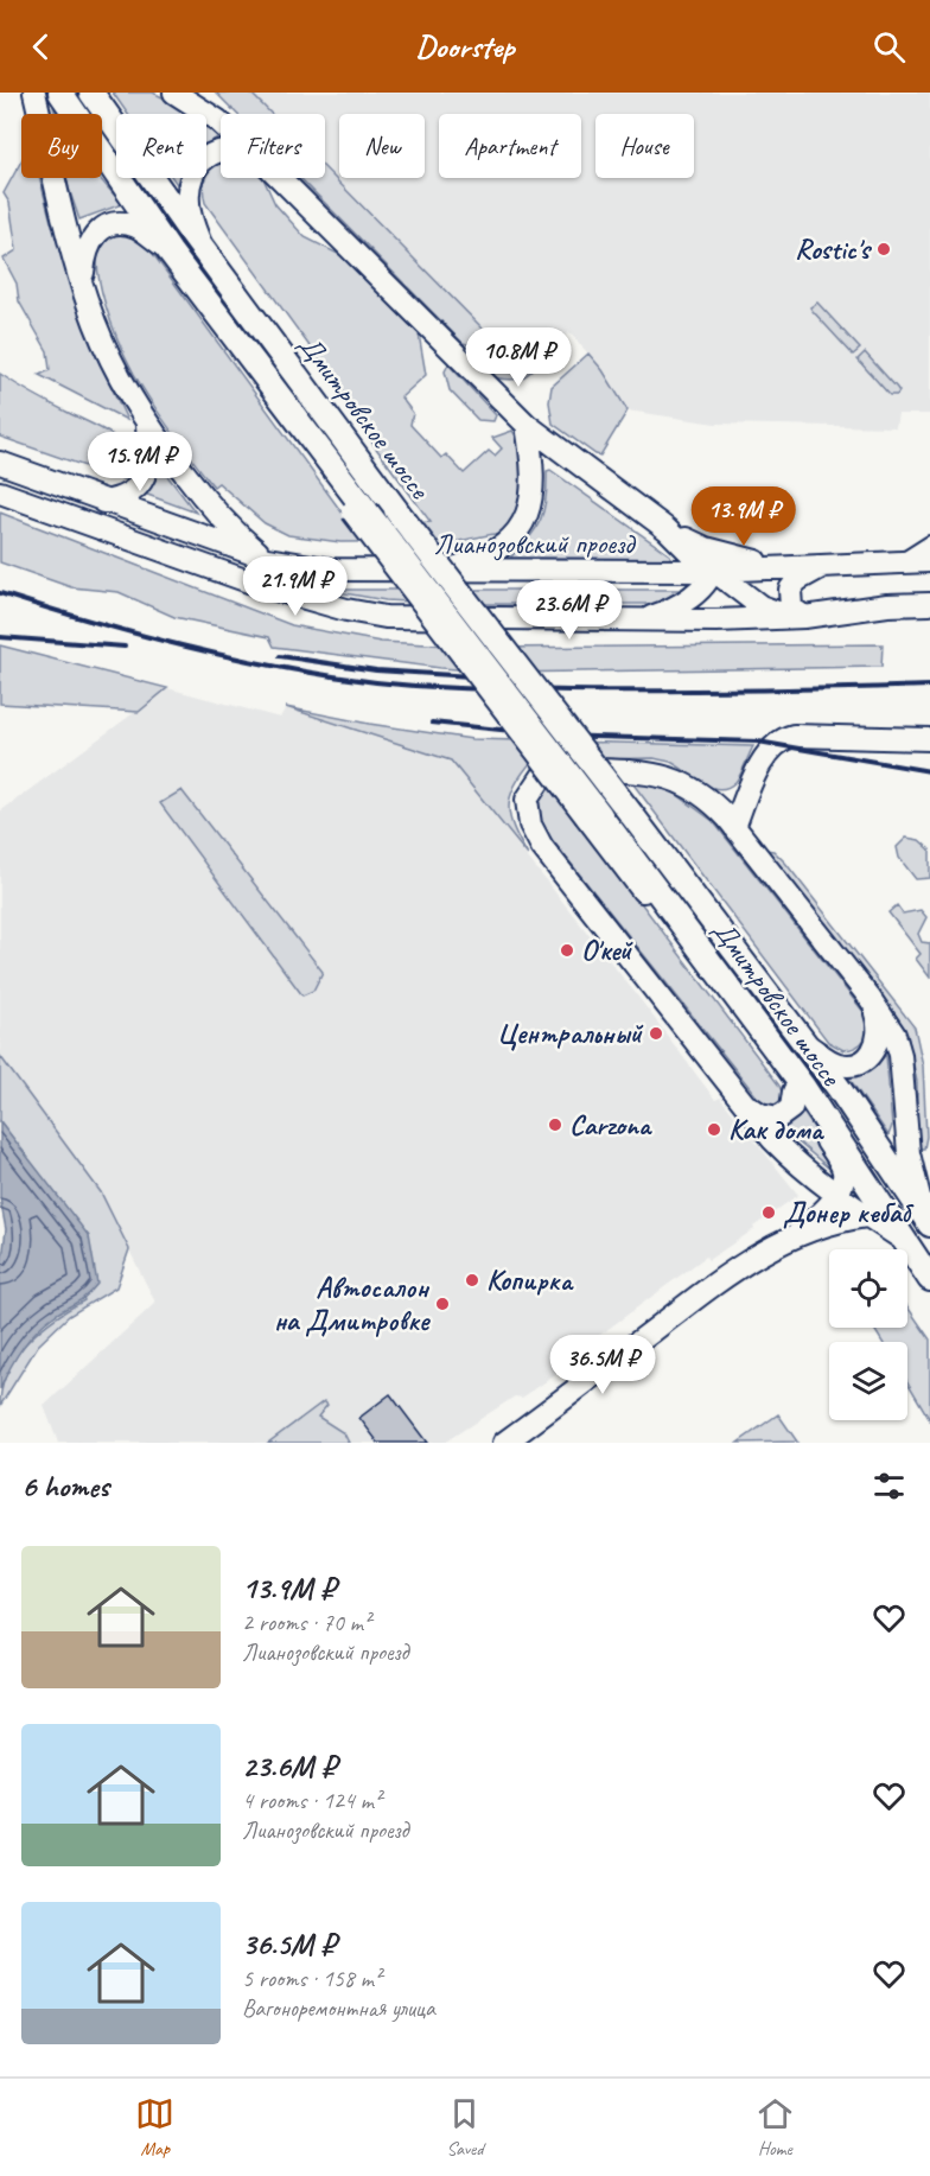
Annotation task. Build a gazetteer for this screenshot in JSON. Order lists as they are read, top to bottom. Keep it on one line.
{"streets":{"main road":["Дмитровское шоссе","Лианозовский проезд"]},"places":["Rostic's","О'кей","Центральный","Carzona","Как дома","Донер кебаб","Копирка","Автосалон на Дмитровке"],"page":{"header":"Doorstep","chip":["Buy","Rent","Filters","New","Apartment","House"],"price":["10.8M ₽","15.9M ₽","13.9M ₽","21.9M ₽","23.6M ₽","36.5M ₽"],"heading":"6 homes","list":[{"name":"13.9M ₽","note":"2 rooms · 70 m² · Лианозовский проезд"},{"name":"23.6M ₽","note":"4 rooms · 124 m² · Лианозовский проезд"},{"name":"36.5M ₽","note":"5 rooms · 158 m² · Вагоноремонтная улица"}],"tabs":["Map","Saved","Home"]}}
